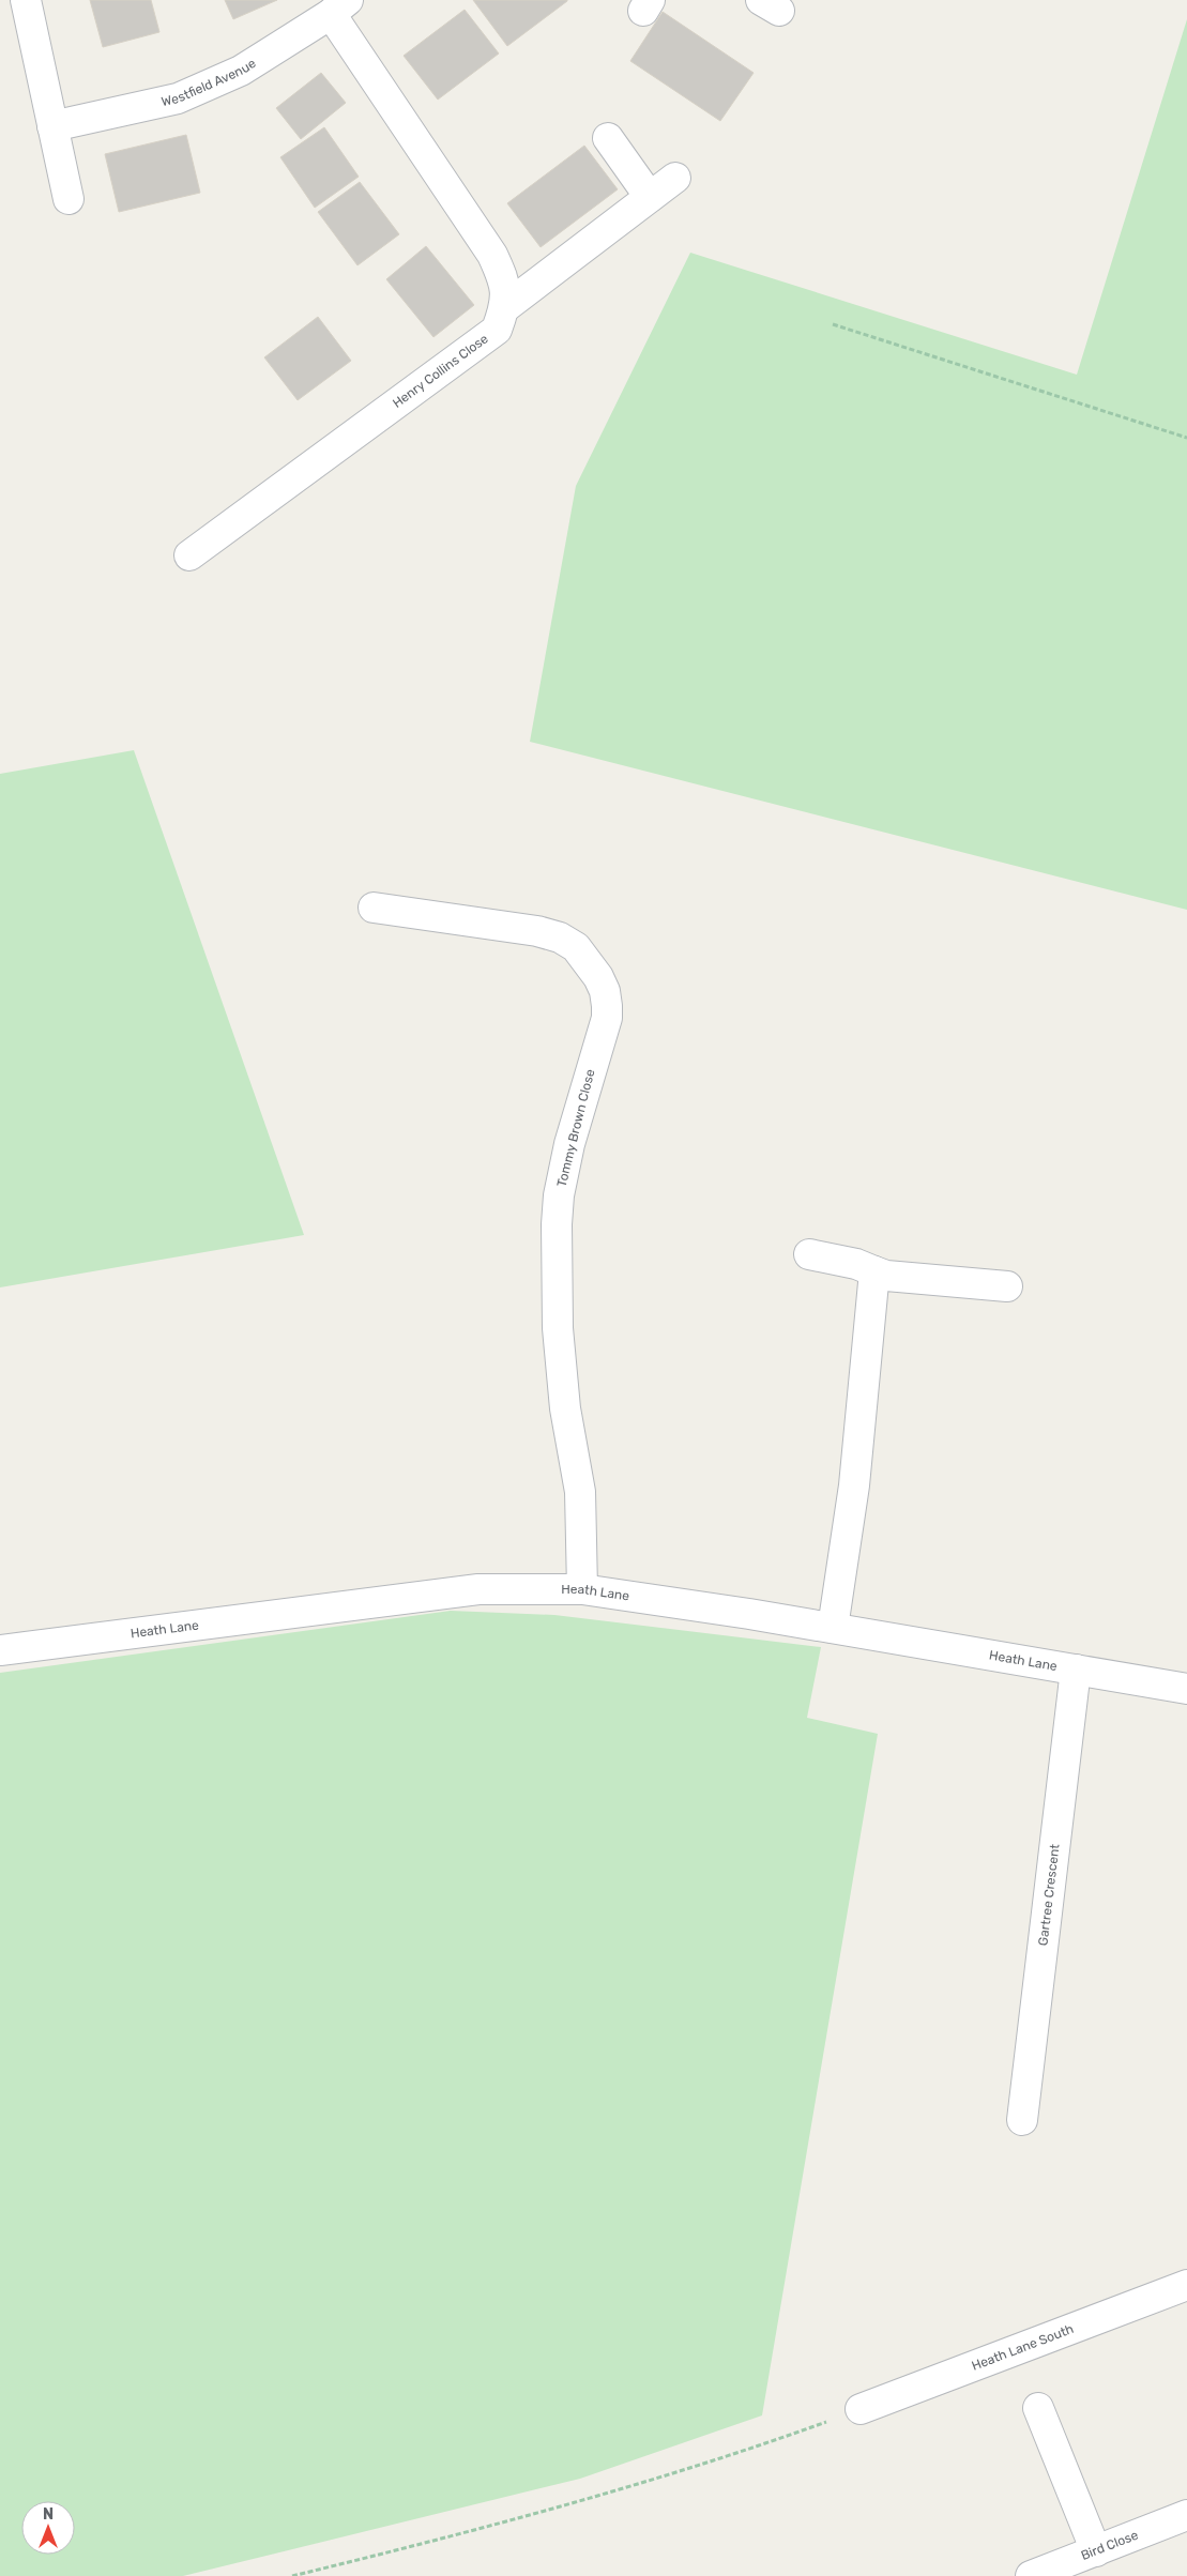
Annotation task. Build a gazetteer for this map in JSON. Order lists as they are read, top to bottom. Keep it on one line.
{"streets":{"street":["Westfield Avenue","Henry Collins Close","Tommy Brown Close","Heath Lane","Gartree Crescent","Heath Lane South","Bird Close"]},"crossings":[["Westfield Avenue","Henry Collins Close"],["Tommy Brown Close","Heath Lane"],["Heath Lane","Gartree Crescent"]],"north":"top"}
